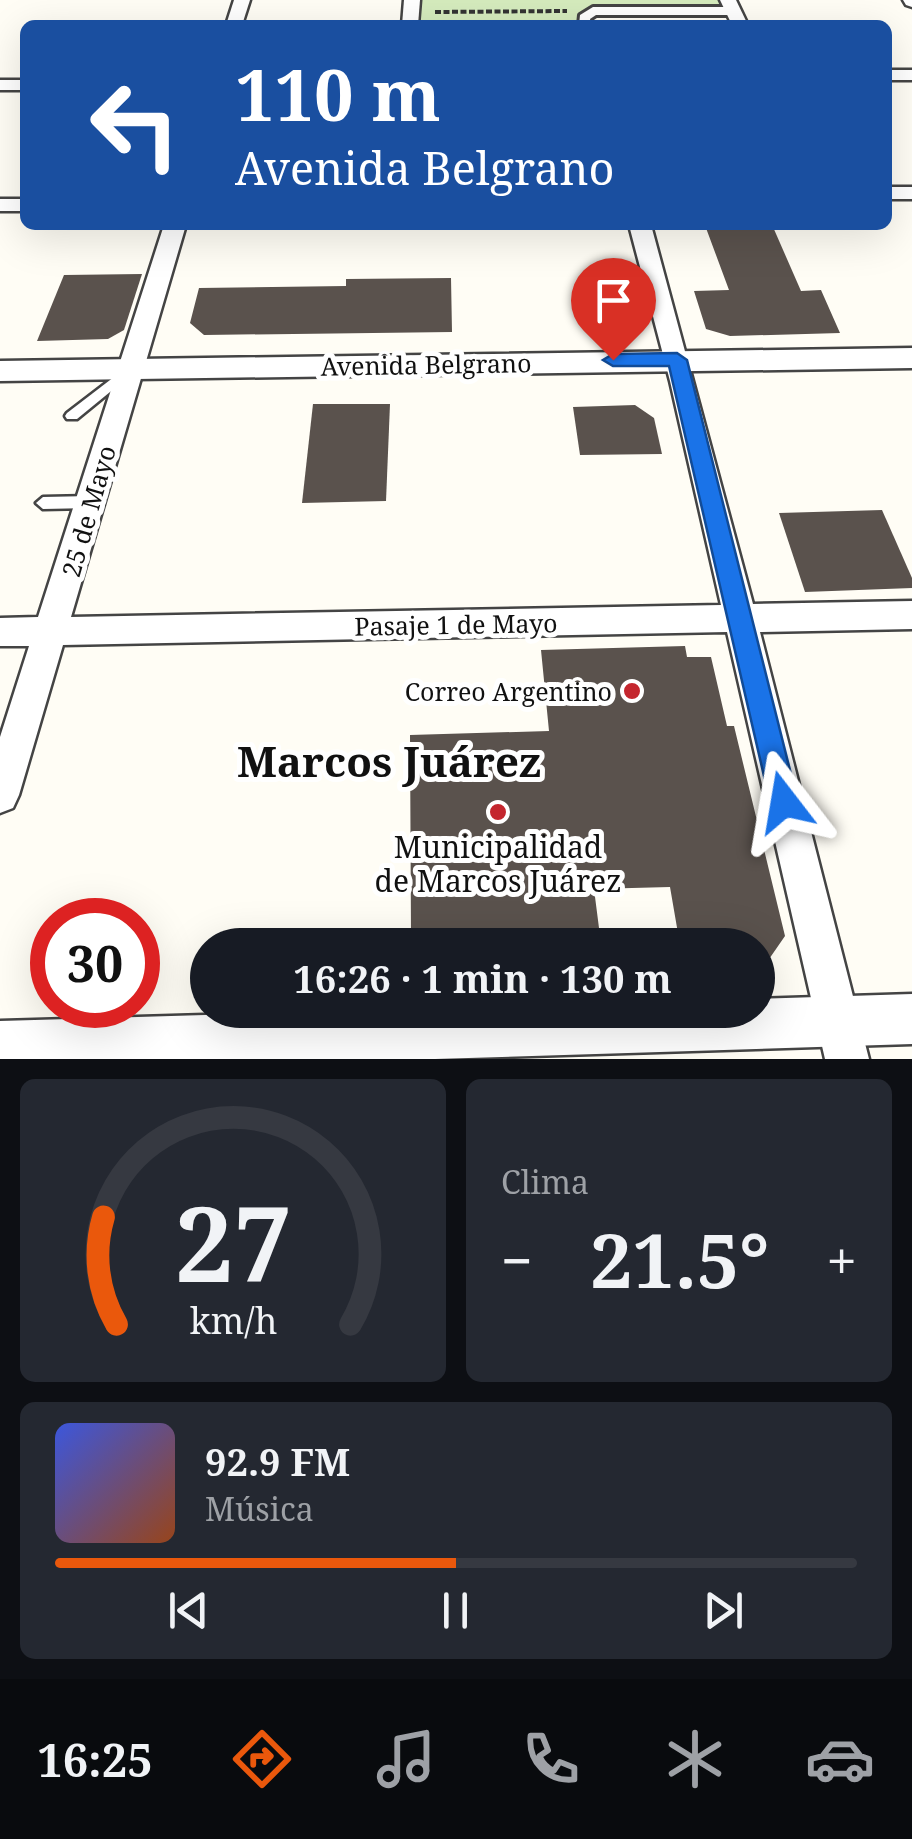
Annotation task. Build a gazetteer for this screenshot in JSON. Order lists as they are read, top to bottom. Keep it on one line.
{"streets":{"street":["Avenida Belgrano","25 de Mayo","Pasaje 1 de Mayo"]},"crossings":[["Avenida Belgrano","25 de Mayo"],["25 de Mayo","Pasaje 1 de Mayo"]],"districts":["Marcos Juárez"],"places":["Correo Argentino","Municipalidad de Marcos Juárez"],"page":{"turn":["110 m","Avenida Belgrano"],"limit":"30","trip":"16:26 · 1 min · 130 m","tile":"Clima","heat":["−","21.5°","+"],"song":["92.9 FM","Música"],"tabs":"16:25","gauge":["27","km/h"]}}
